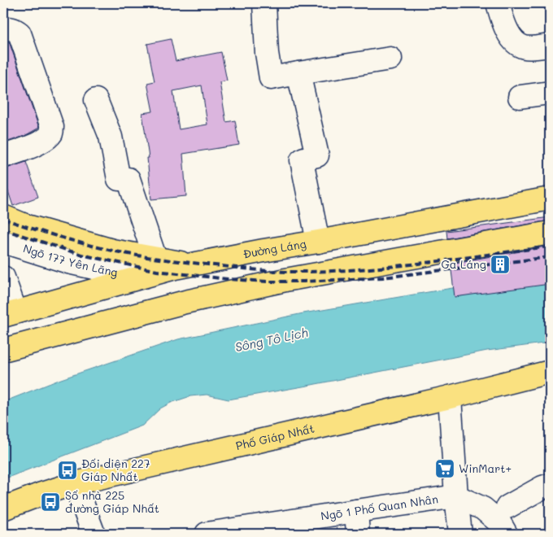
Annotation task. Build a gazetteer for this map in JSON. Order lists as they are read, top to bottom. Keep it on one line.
{"streets":{"main road":["Đường Láng","Phố Giáp Nhất"],"street":["Ngõ 177 Yên Lãng","Ngõ 1 Phố Quan Nhân"]},"crossings":[["Đường Láng","Ngõ 177 Yên Lãng"]],"water":["Sông Tô Lịch"],"places":{"building":["Ga Láng"],"supermarket":["WinMart+"],"bus stop":["Đối diện 227 Giáp Nhất","Số nhà 225 đường Giáp Nhất"]}}
